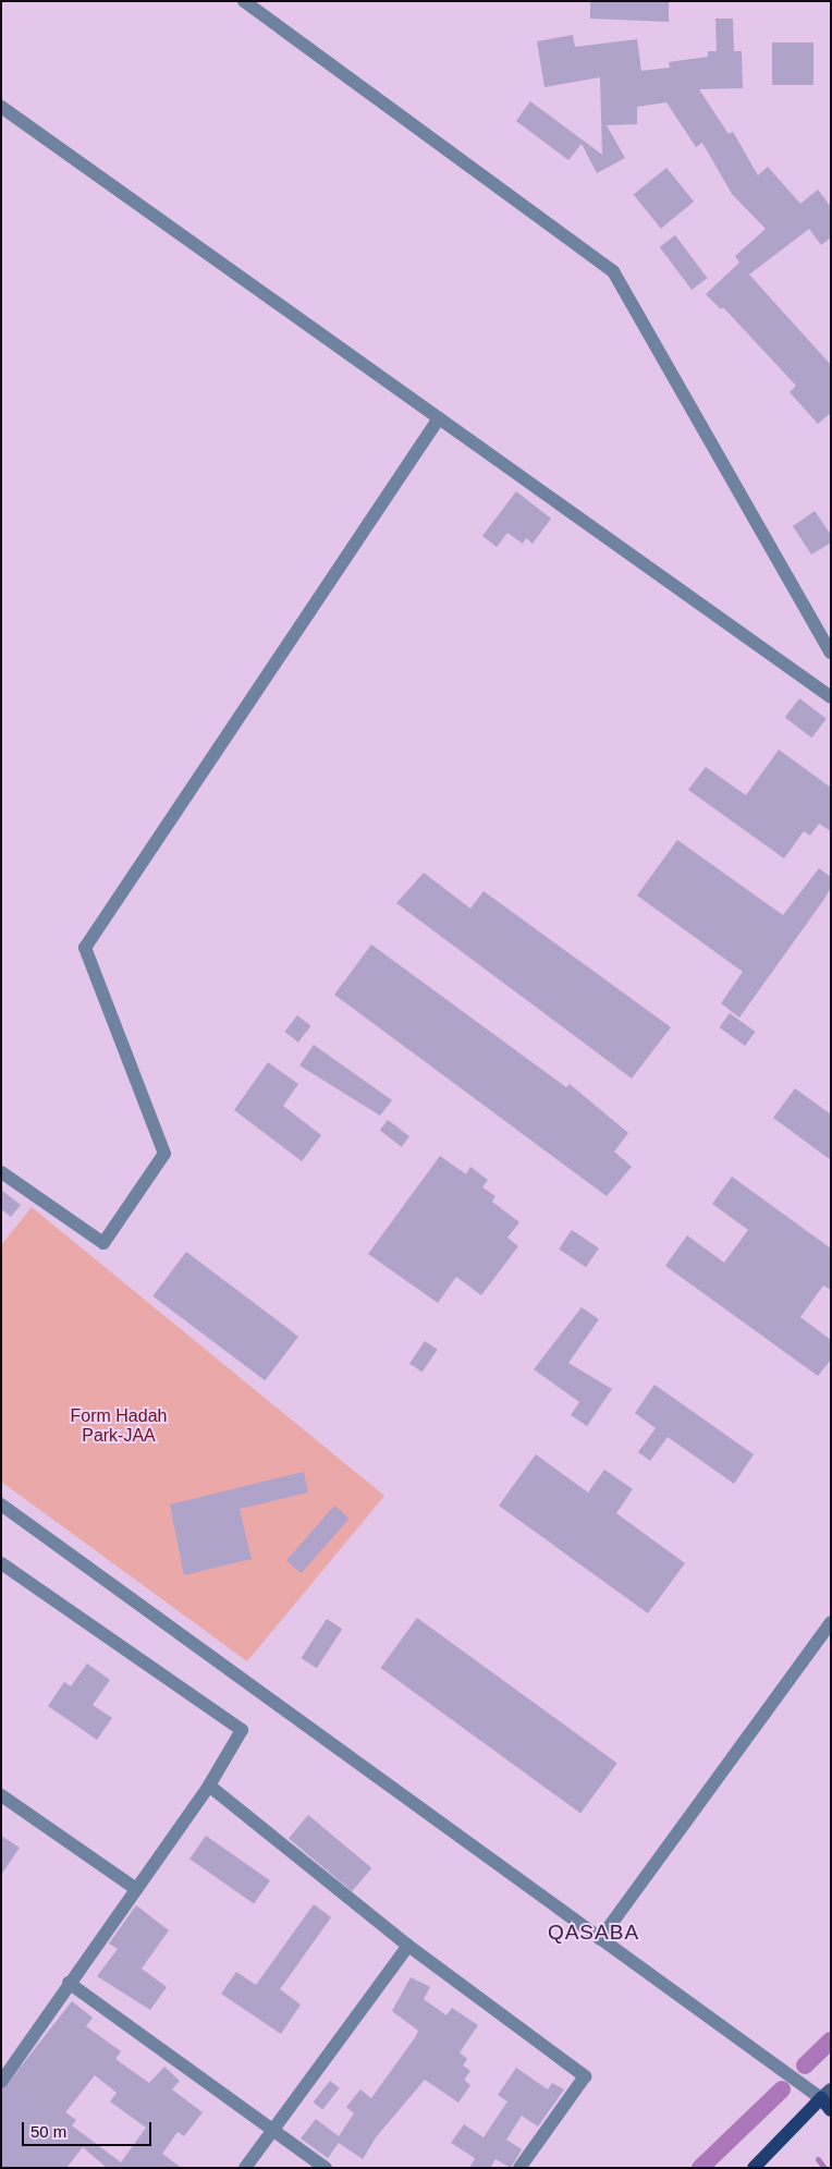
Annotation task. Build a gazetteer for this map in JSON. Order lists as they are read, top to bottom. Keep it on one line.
{"districts":["QASABA"],"parks":["Form Hadah Park-JAA"],"scale_bar":"50 m"}
